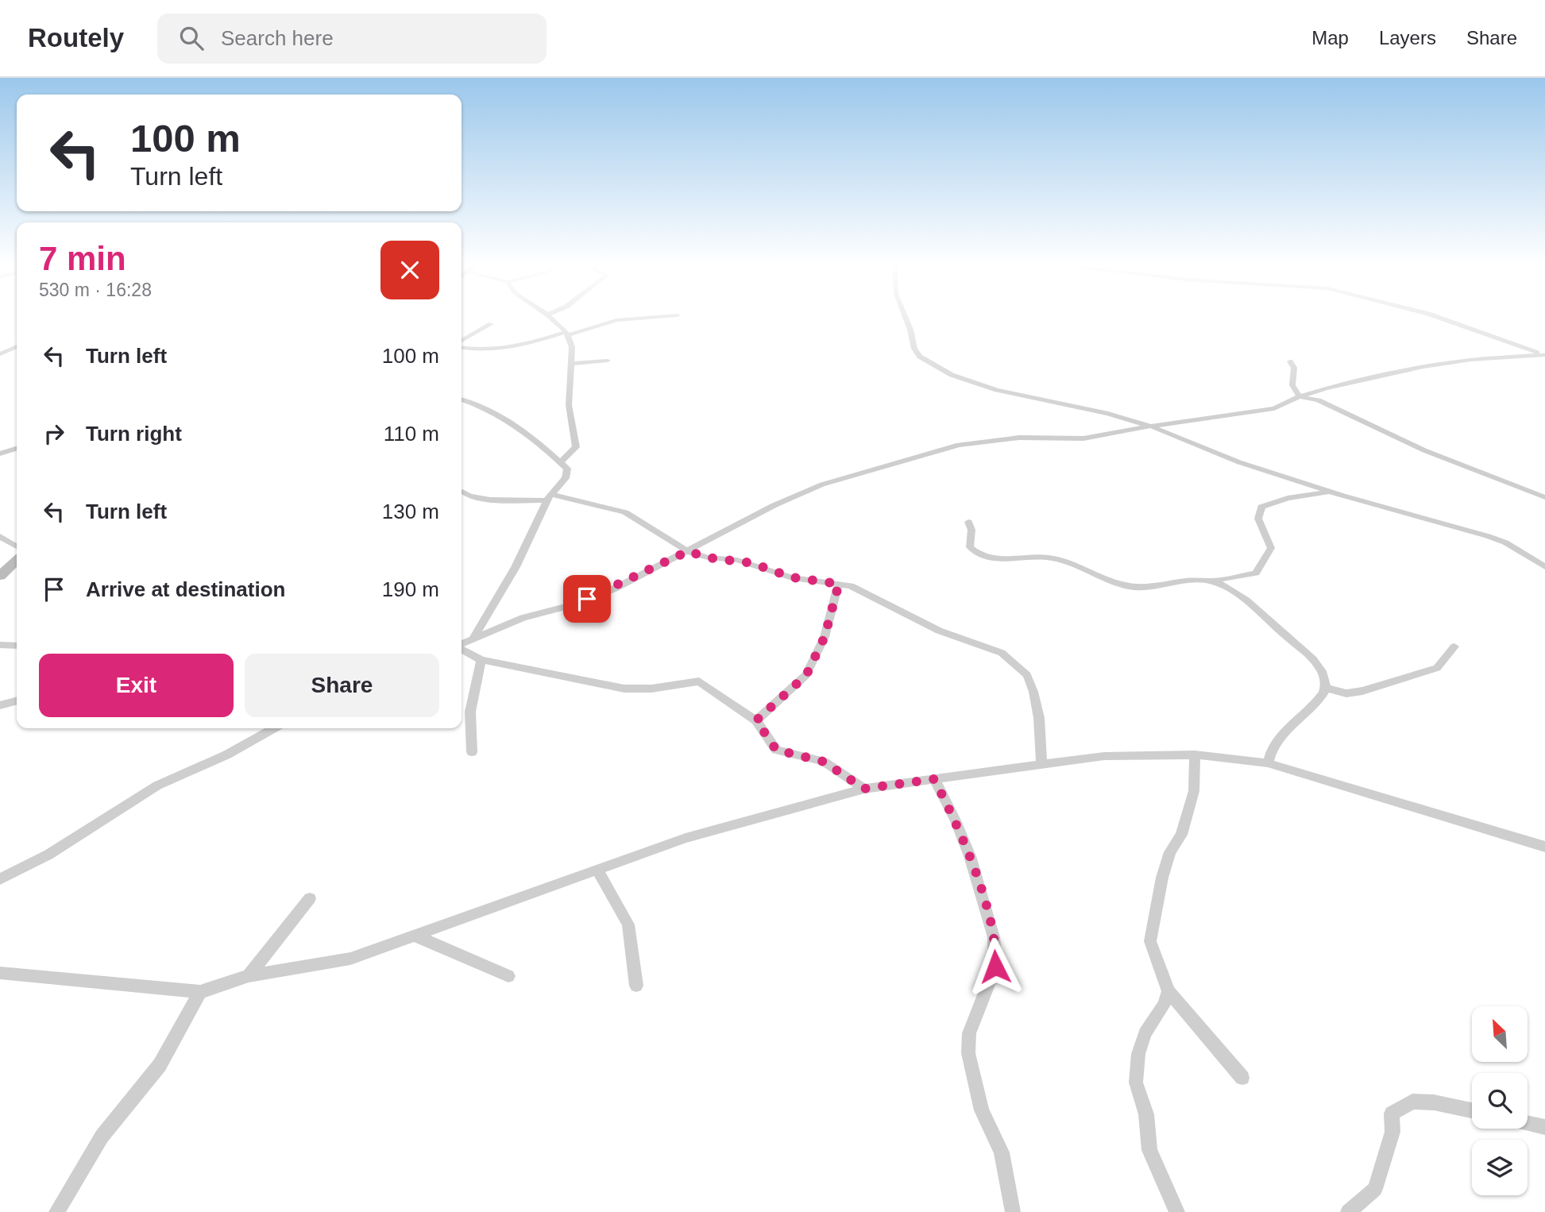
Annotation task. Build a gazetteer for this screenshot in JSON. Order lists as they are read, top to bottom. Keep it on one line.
{"north":"top left","page":{"header":"Routely","search":"Search here","nav":["Map","Layers","Share"],"turn":["100 m","Turn left"],"heading":["7 min","530 m · 16:28"],"list":[{"name":"Turn left","value":"100 m"},{"name":"Turn right","value":"110 m"},{"name":"Turn left","value":"130 m"},{"name":"Arrive at destination","value":"190 m"}],"buttons":["Exit","Share"]}}
